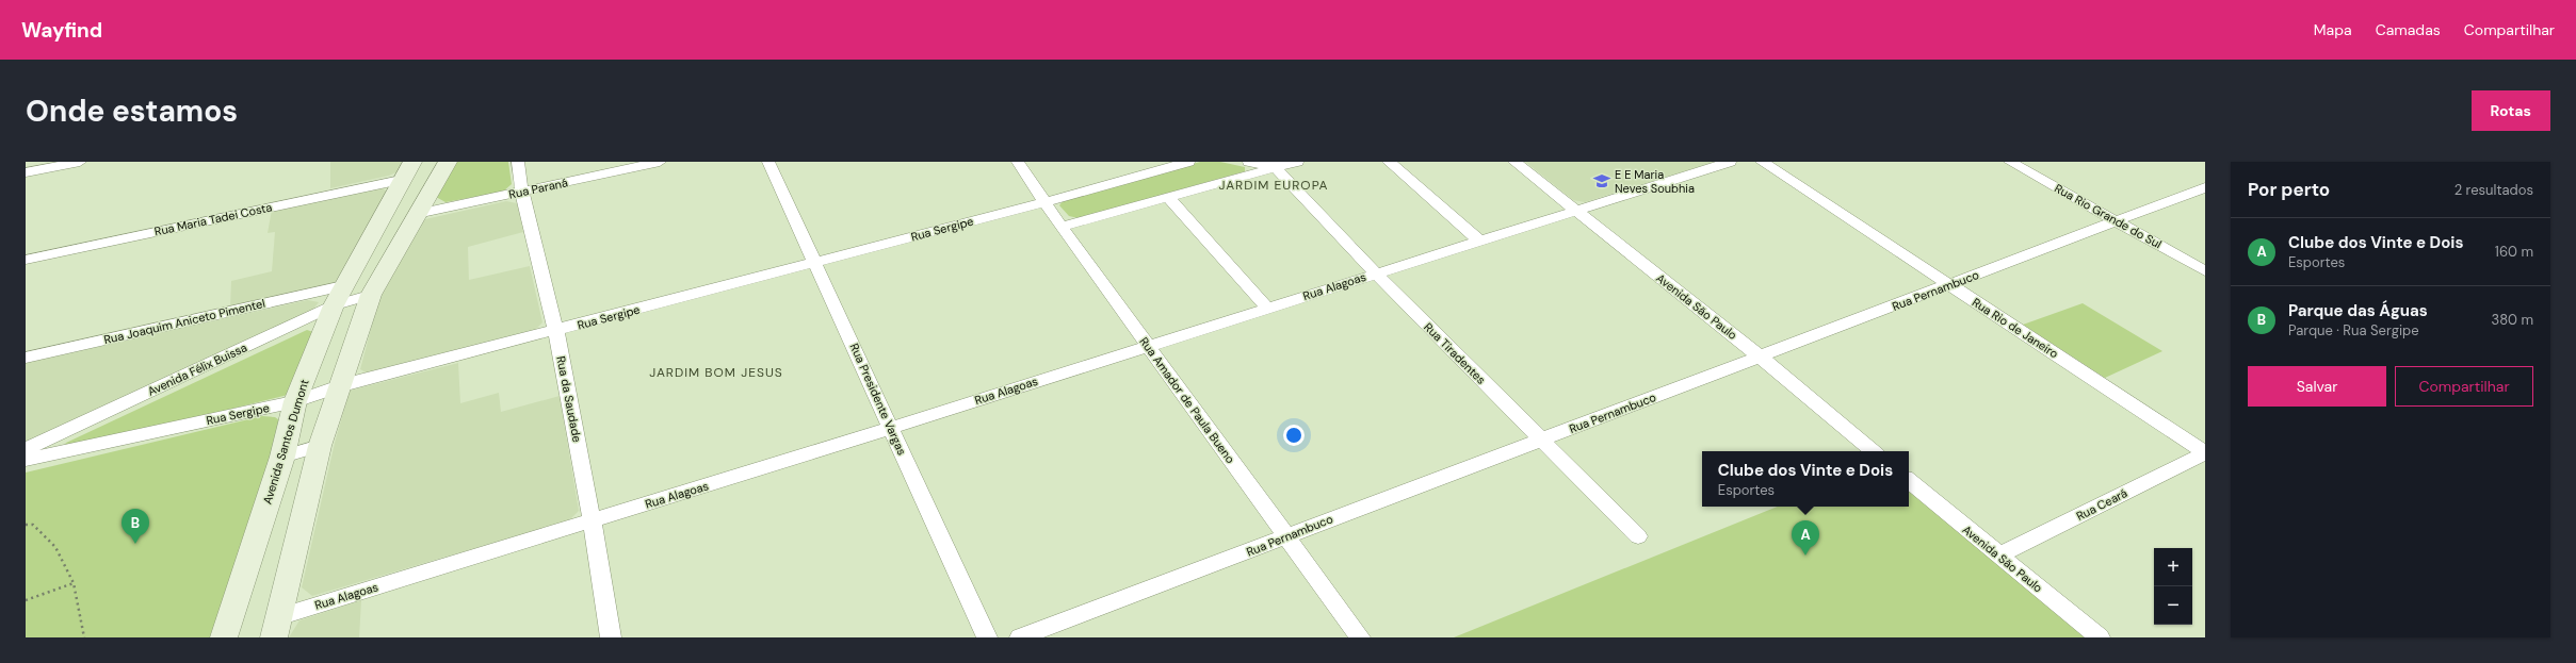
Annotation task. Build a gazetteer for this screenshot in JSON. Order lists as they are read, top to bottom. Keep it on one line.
{"streets":{"street":["Rua Paraná","Rua Rio Grande do Sul","Rua Maria Tadei Costa","Rua Sergipe","Rua Alagoas","Rua Pernambuco","Avenida São Paulo","Rua Joaquim Aniceto Pimentel","Rua Rio de Janeiro","Rua Tiradentes","Avenida Félix Buissa","Rua da Saudade","Rua Presidente Vargas","Rua Amador de Paula Bueno","Avenida Santos Dumont","Rua Ceará"]},"crossings":[["Rua Paraná","Rua da Saudade"],["Rua Rio Grande do Sul","Rua Pernambuco"],["Rua Maria Tadei Costa","Avenida Santos Dumont"],["Rua Sergipe","Rua da Saudade"],["Rua Sergipe","Rua Presidente Vargas"],["Rua Sergipe","Rua Amador de Paula Bueno"],["Rua Sergipe","Avenida Santos Dumont"],["Rua Alagoas","Avenida São Paulo"],["Rua Alagoas","Rua Tiradentes"],["Rua Alagoas","Rua da Saudade"],["Rua Alagoas","Rua Presidente Vargas"],["Rua Alagoas","Rua Amador de Paula Bueno"],["Rua Pernambuco","Avenida São Paulo"],["Rua Pernambuco","Rua Rio de Janeiro"],["Rua Pernambuco","Rua Tiradentes"],["Rua Pernambuco","Rua Amador de Paula Bueno"],["Avenida São Paulo","Rua Ceará"],["Rua Joaquim Aniceto Pimentel","Avenida Félix Buissa"],["Rua Joaquim Aniceto Pimentel","Avenida Santos Dumont"],["Rua Rio de Janeiro","Rua Ceará"],["Avenida Félix Buissa","Avenida Santos Dumont"]],"districts":["JARDIM EUROPA","JARDIM BOM JESUS"],"places":{"school or university":["E E Maria Neves Soubhia"]},"page":{"header":"Wayfind","nav":["Mapa","Camadas","Compartilhar"],"buttons":["Rotas",["Salvar","Compartilhar"]],"title":"Onde estamos","heading":["Por perto","2 resultados"],"list":[{"mark":"A","name":"Clube dos Vinte e Dois","note":"Esportes","value":"160 m"},{"mark":"B","name":"Parque das Águas","note":"Parque · Rua Sergipe","value":"380 m"}],"popup":["Clube dos Vinte e Dois","Esportes"],"pins":["B","A"],"map_buttons":["+","−"]}}
